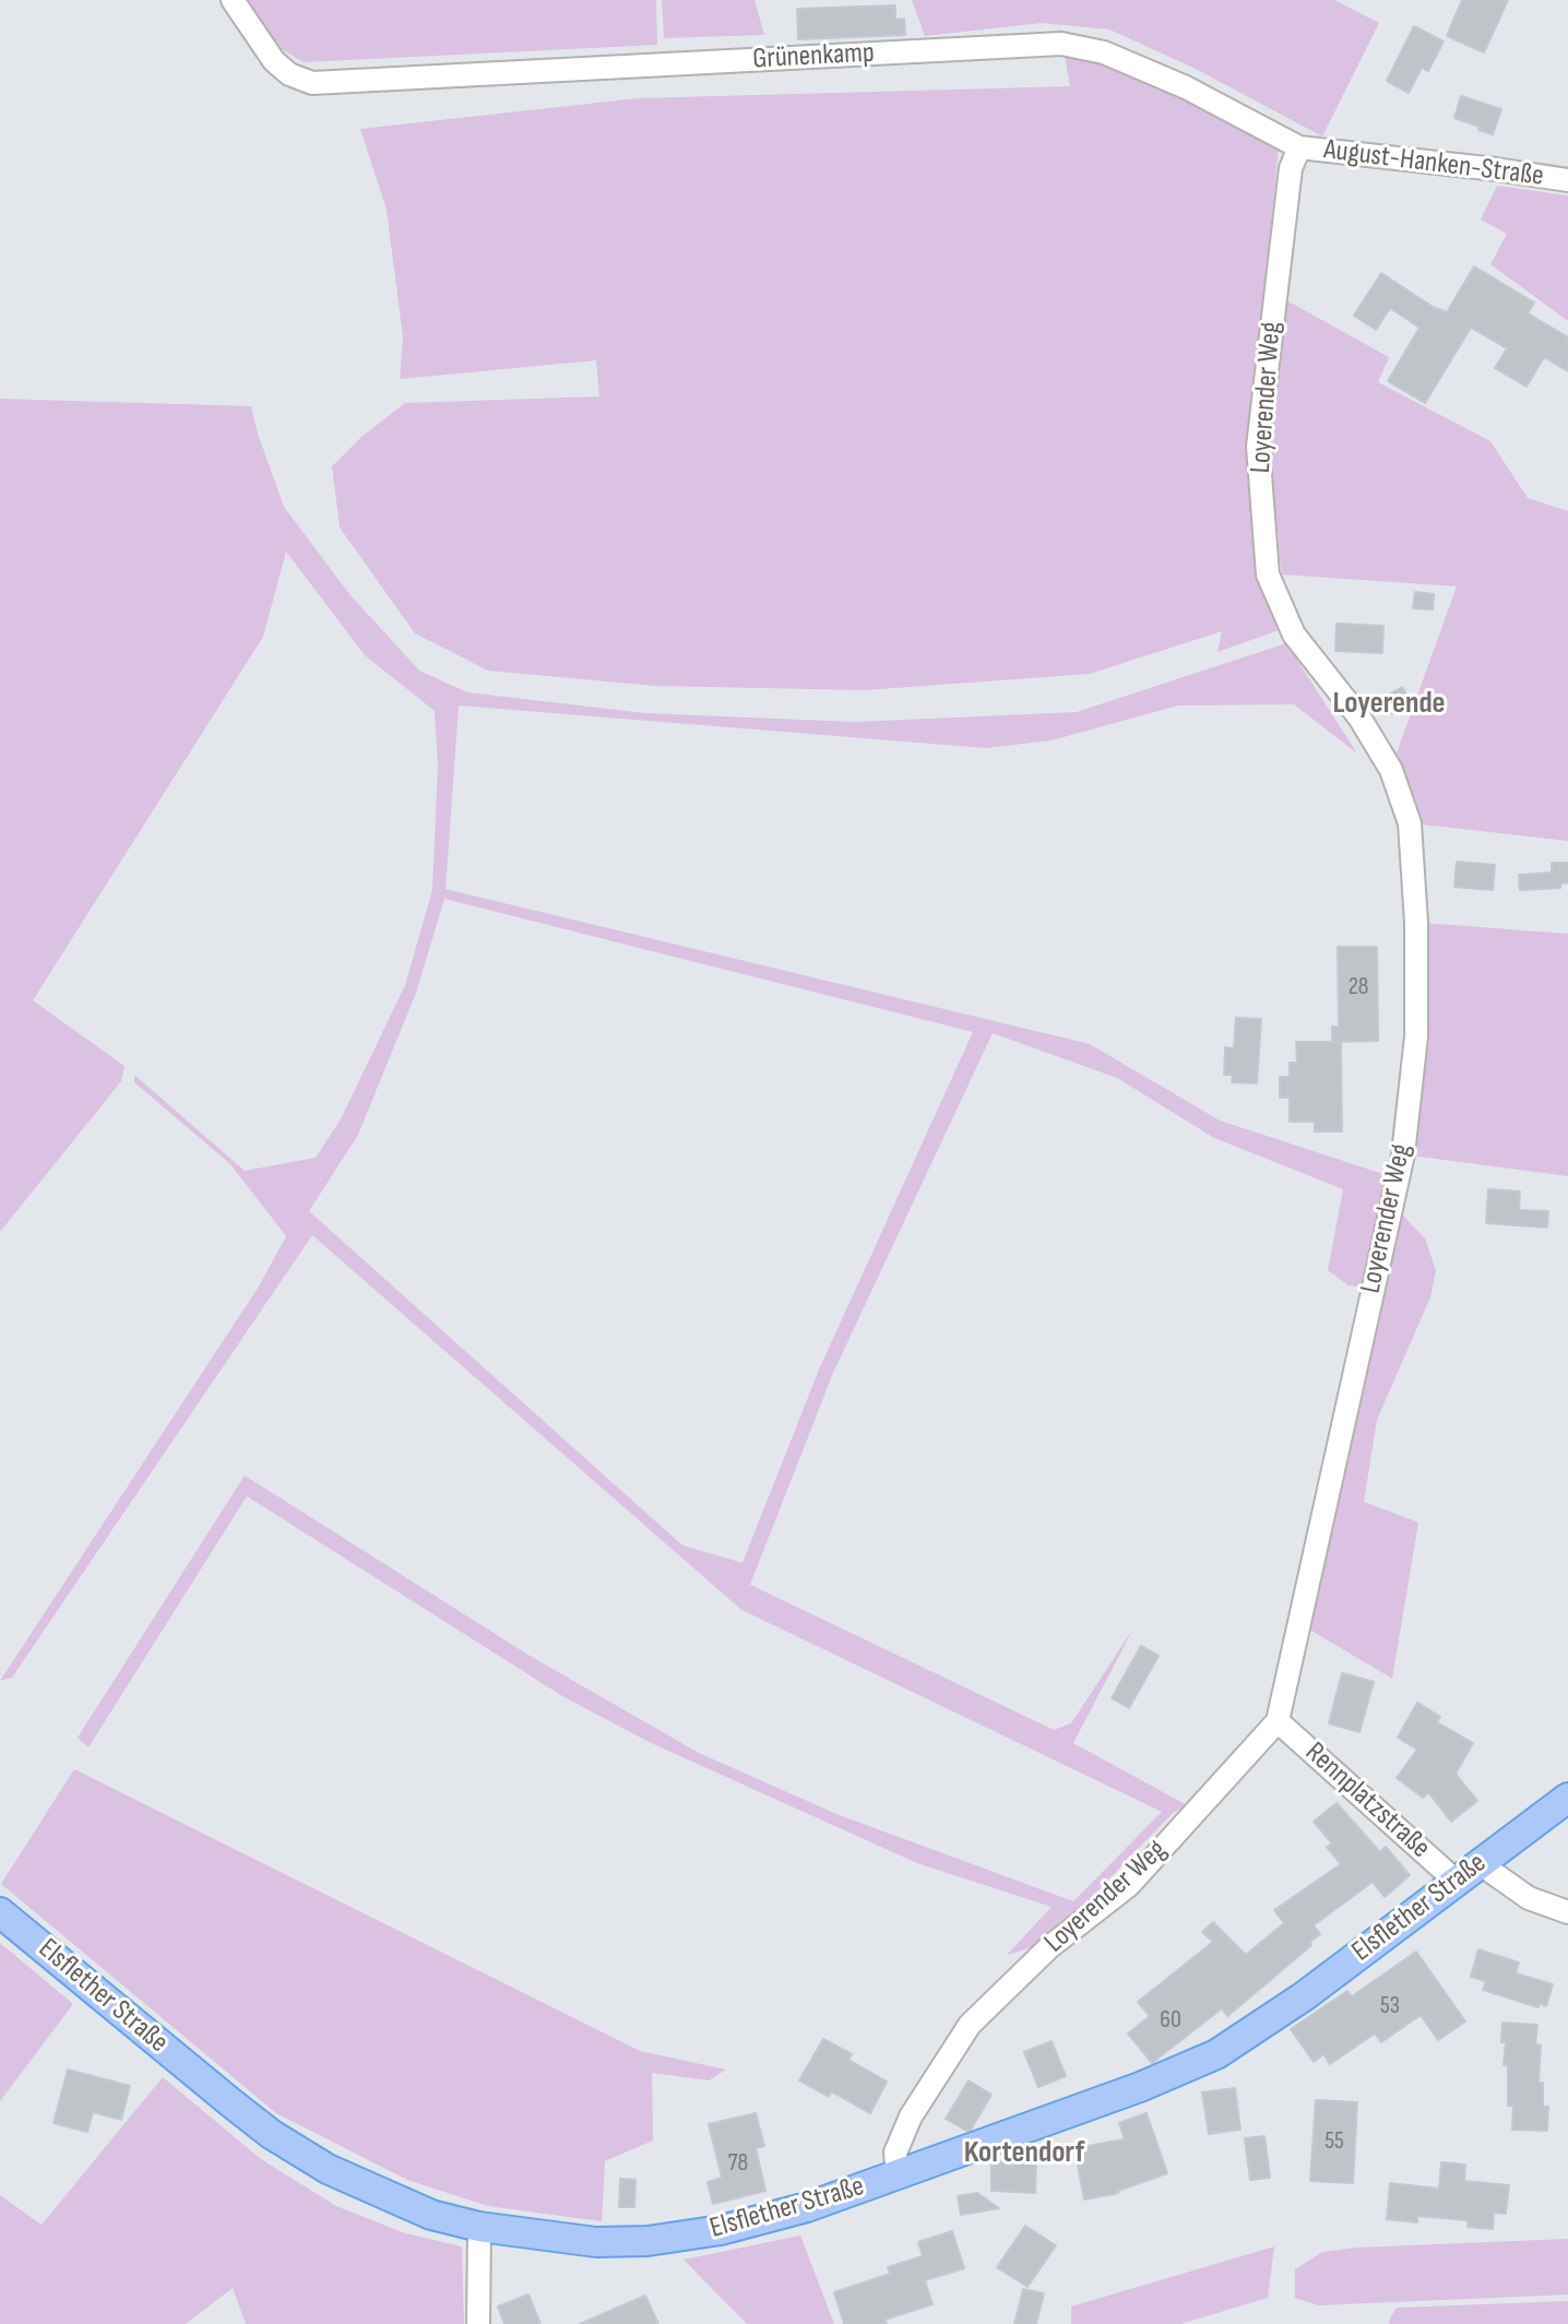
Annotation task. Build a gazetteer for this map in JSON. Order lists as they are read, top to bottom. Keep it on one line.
{"streets":{"main road":["Elsflether Straße"],"street":["Grünenkamp","August-Hanken-Straße","Loyerender Weg","Rennplatzstraße"]},"crossings":[["Grünenkamp","August-Hanken-Straße"],["Grünenkamp","Loyerender Weg"],["August-Hanken-Straße","Loyerender Weg"],["Loyerender Weg","Rennplatzstraße"],["Loyerender Weg","Elsflether Straße"],["Rennplatzstraße","Elsflether Straße"]],"districts":["Loyerende","Kortendorf"],"house_numbers":["28","53","60","55","78"]}
